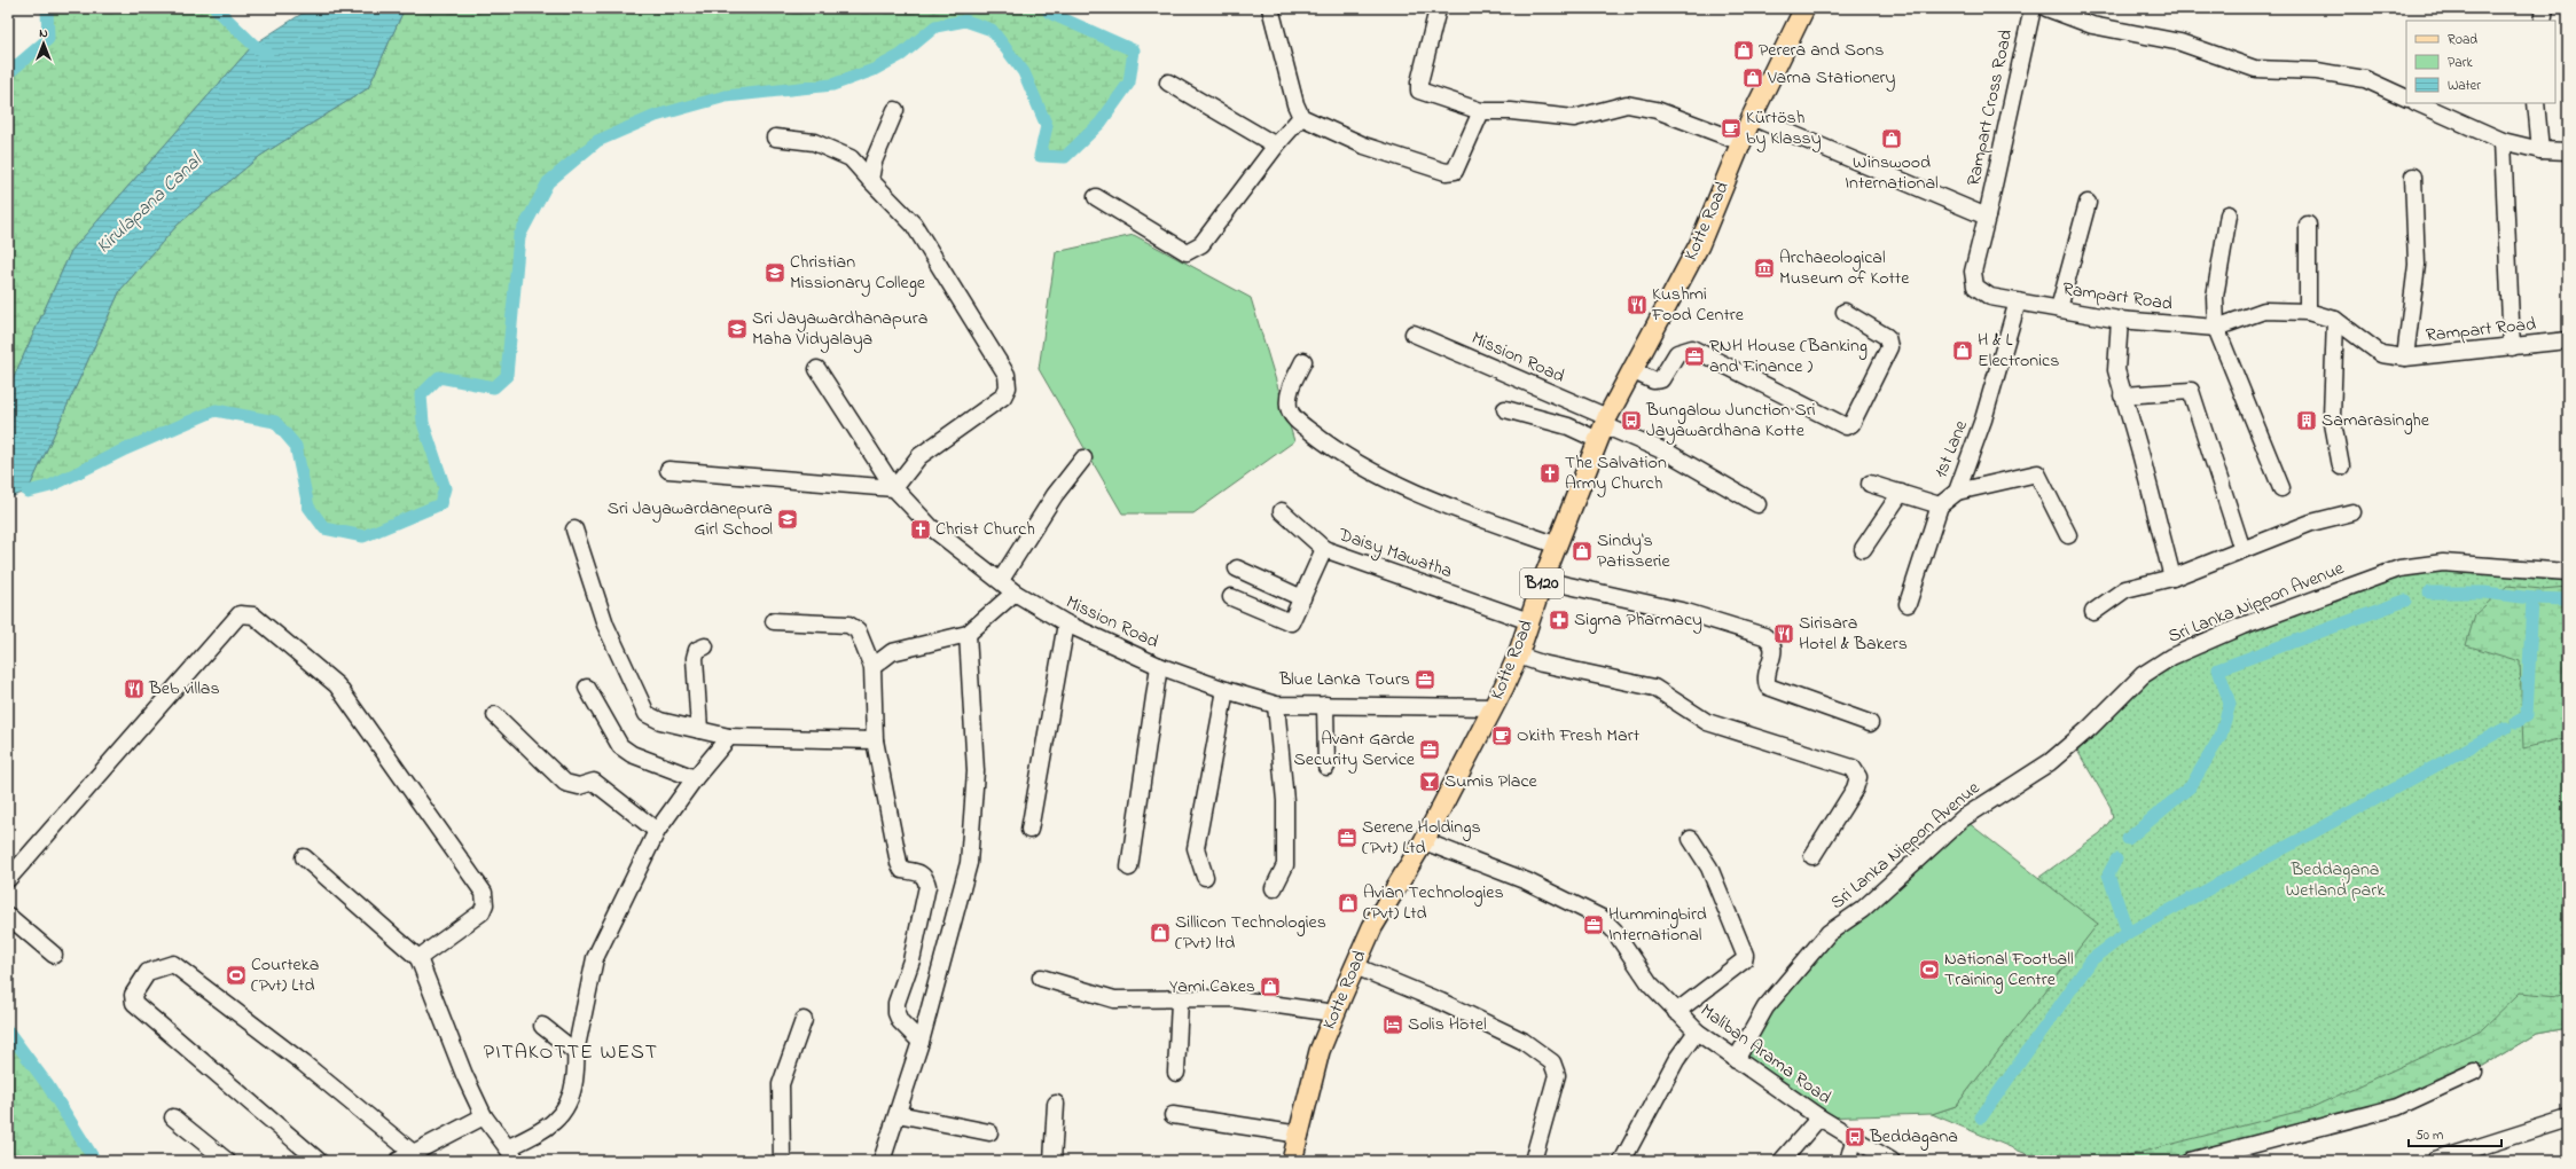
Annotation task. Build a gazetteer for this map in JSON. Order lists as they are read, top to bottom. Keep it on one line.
{"streets":{"main road":["Kotte Road","B120"],"street":["Rampart Cross Road","Rampart Road","Mission Road","1st Lane","Daisy Mawatha","Sri Lanka Nippon Avenue","Maliban Arama Road"]},"crossings":[["Rampart Cross Road","Rampart Road"],["Kotte Road","Mission Road"],["Kotte Road","Daisy Mawatha"],["Kotte Road","Maliban Arama Road"],["Rampart Road","1st Lane"],["Sri Lanka Nippon Avenue","Maliban Arama Road"]],"districts":["PITAKOTTE WEST"],"water":["Kirulapana Canal"],"parks":["Beddagana Wetland park"],"places":{"shop":["Perera and Sons","Varna Stationery","Winswood International","H & L Electronics","Sindy's Patisserie","Avian Technologies (Pvt) Ltd","Sillicon Technologies (Pvt) ltd","Yami Cakes"],"cafe":["Kürtösh by Klassy","Okith Fresh Mart"],"museum":["Archaeological Museum of Kotte"],"school or university":["Christian Missionary College","Sri Jayawardhanapura Maha Vidyalaya","Sri Jayawardanepura Girl School"],"restaurant":["Kushmi Food Centre","Sirisara Hotel & Bakers","Beb villas"],"office":["RNH House (Banking and Finance )","Blue Lanka Tours","Avant Garde Security Service","Serene Holdings (Pvt) Ltd","Hummingbird International"],"bus stop":["Bungalow Junction Sri Jayawardhana Kotte","Beddagana"],"building":["Samarasinghe"],"church":["The Salvation Army Church","Christ Church"],"pharmacy":["Sigma Pharmacy"],"bar":["Sumis Place"],"sports":["National Football Training Centre","Courteka (Pvt) Ltd"],"hotel":["Solis Hotel"]},"legend":["Road","Park","Water"],"scale_bar":"50 m","north":"top"}
